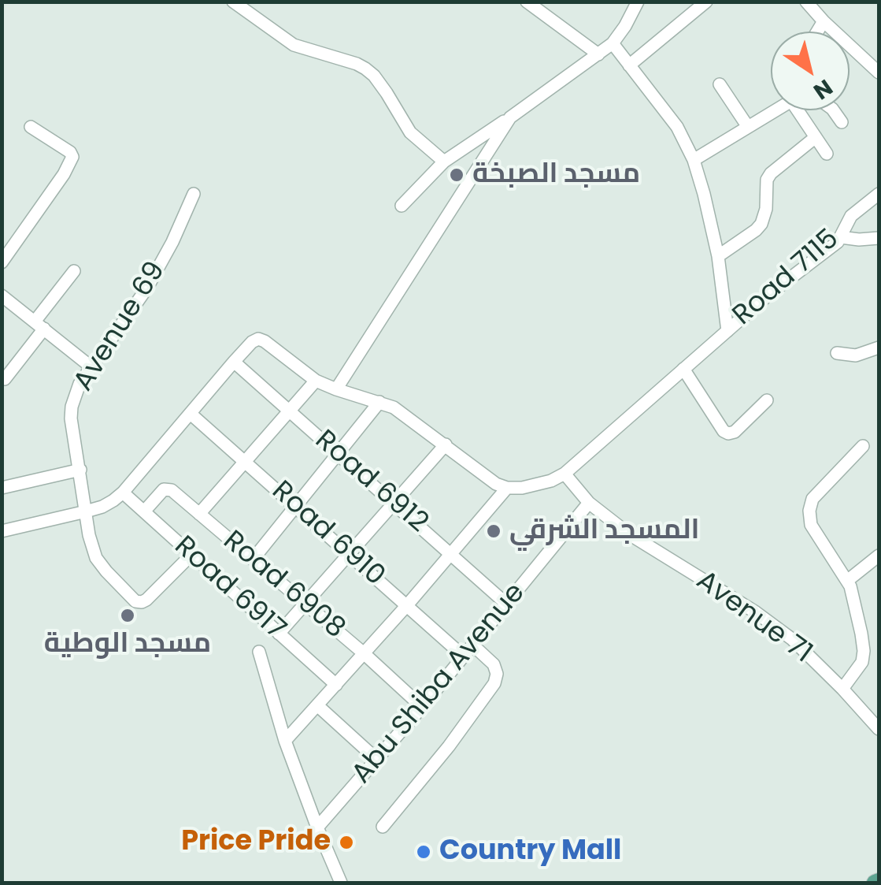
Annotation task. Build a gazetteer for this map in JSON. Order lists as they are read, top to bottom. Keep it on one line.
{"streets":{"street":["Road 7115","Avenue 69","Road 6912","Road 6910","Road 6908","Road 6917","Avenue 71","Abu Shiba Avenue"]},"crossings":[["Avenue 69","Road 6917"],["Road 6912","Abu Shiba Avenue"],["Road 6910","Abu Shiba Avenue"],["Road 6908","Road 6917"],["Road 6908","Abu Shiba Avenue"],["Avenue 71","Abu Shiba Avenue"]],"places":["مسجد الصبخة","المسجد الشرقي","مسجد الوطية","Price Pride","Country Mall"],"north":"bottom right"}
